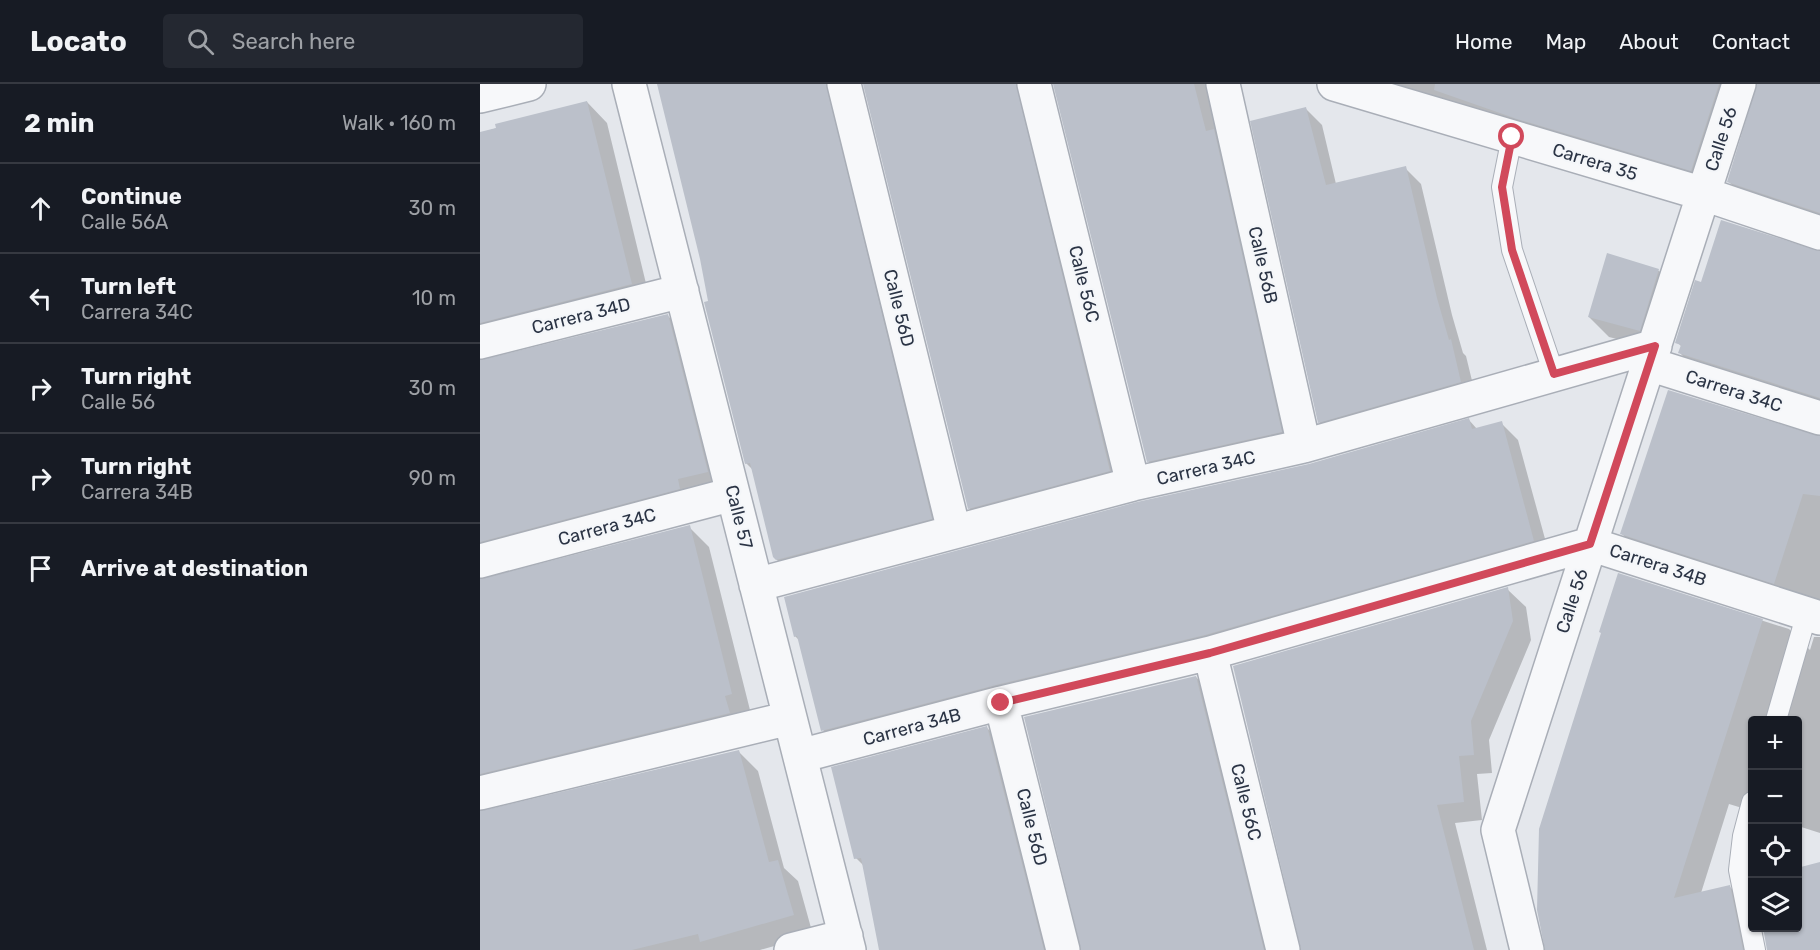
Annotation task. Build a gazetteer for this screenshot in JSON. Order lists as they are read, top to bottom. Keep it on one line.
{"streets":{"street":["Calle 56","Carrera 35","Calle 56B","Calle 56C","Calle 56D","Carrera 34D","Carrera 34C","Calle 57","Carrera 34B"]},"crossings":[["Calle 56","Carrera 35"],["Calle 56","Carrera 34C"],["Calle 56","Carrera 34B"],["Calle 56B","Carrera 34C"],["Calle 56C","Carrera 34C"],["Calle 56C","Carrera 34B"],["Calle 56D","Carrera 34C"],["Calle 56D","Carrera 34B"],["Carrera 34D","Calle 57"],["Carrera 34C","Calle 57"],["Calle 57","Carrera 34B"]],"page":{"header":"Locato","search":"Search here","nav":["Home","Map","About","Contact"],"heading":["2 min","Walk · 160 m"],"list":[["Continue","Calle 56A","30 m"],["Turn left","Carrera 34C","10 m"],["Turn right","Calle 56","30 m"],["Turn right","Carrera 34B","90 m"],"Arrive at destination"],"map_buttons":["+","−"]}}
